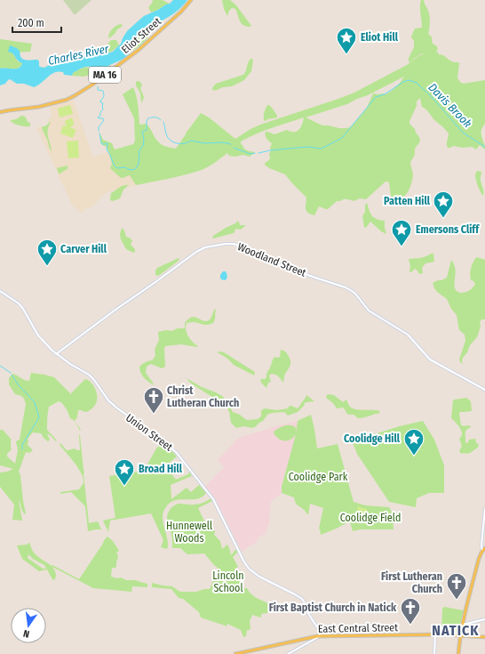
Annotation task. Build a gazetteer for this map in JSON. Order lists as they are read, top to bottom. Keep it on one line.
{"streets":{"main road":["Eliot Street","MA 16","East Central Street"],"street":["Woodland Street","Union Street"]},"crossings":[["Woodland Street","Union Street"],["Union Street","East Central Street"]],"districts":["NATICK"],"water":["Charles River","Davis Brook"],"parks":["Coolidge Park","Coolidge Field","Hunnewell Woods","Lincoln School"],"places":{"place":["Eliot Hill","Patten Hill","Emersons Cliff","Carver Hill","Coolidge Hill","Broad Hill"],"church":["Christ Lutheran Church","First Lutheran Church","First Baptist Church in Natick"]},"scale_bar":"200 m","north":"bottom"}
